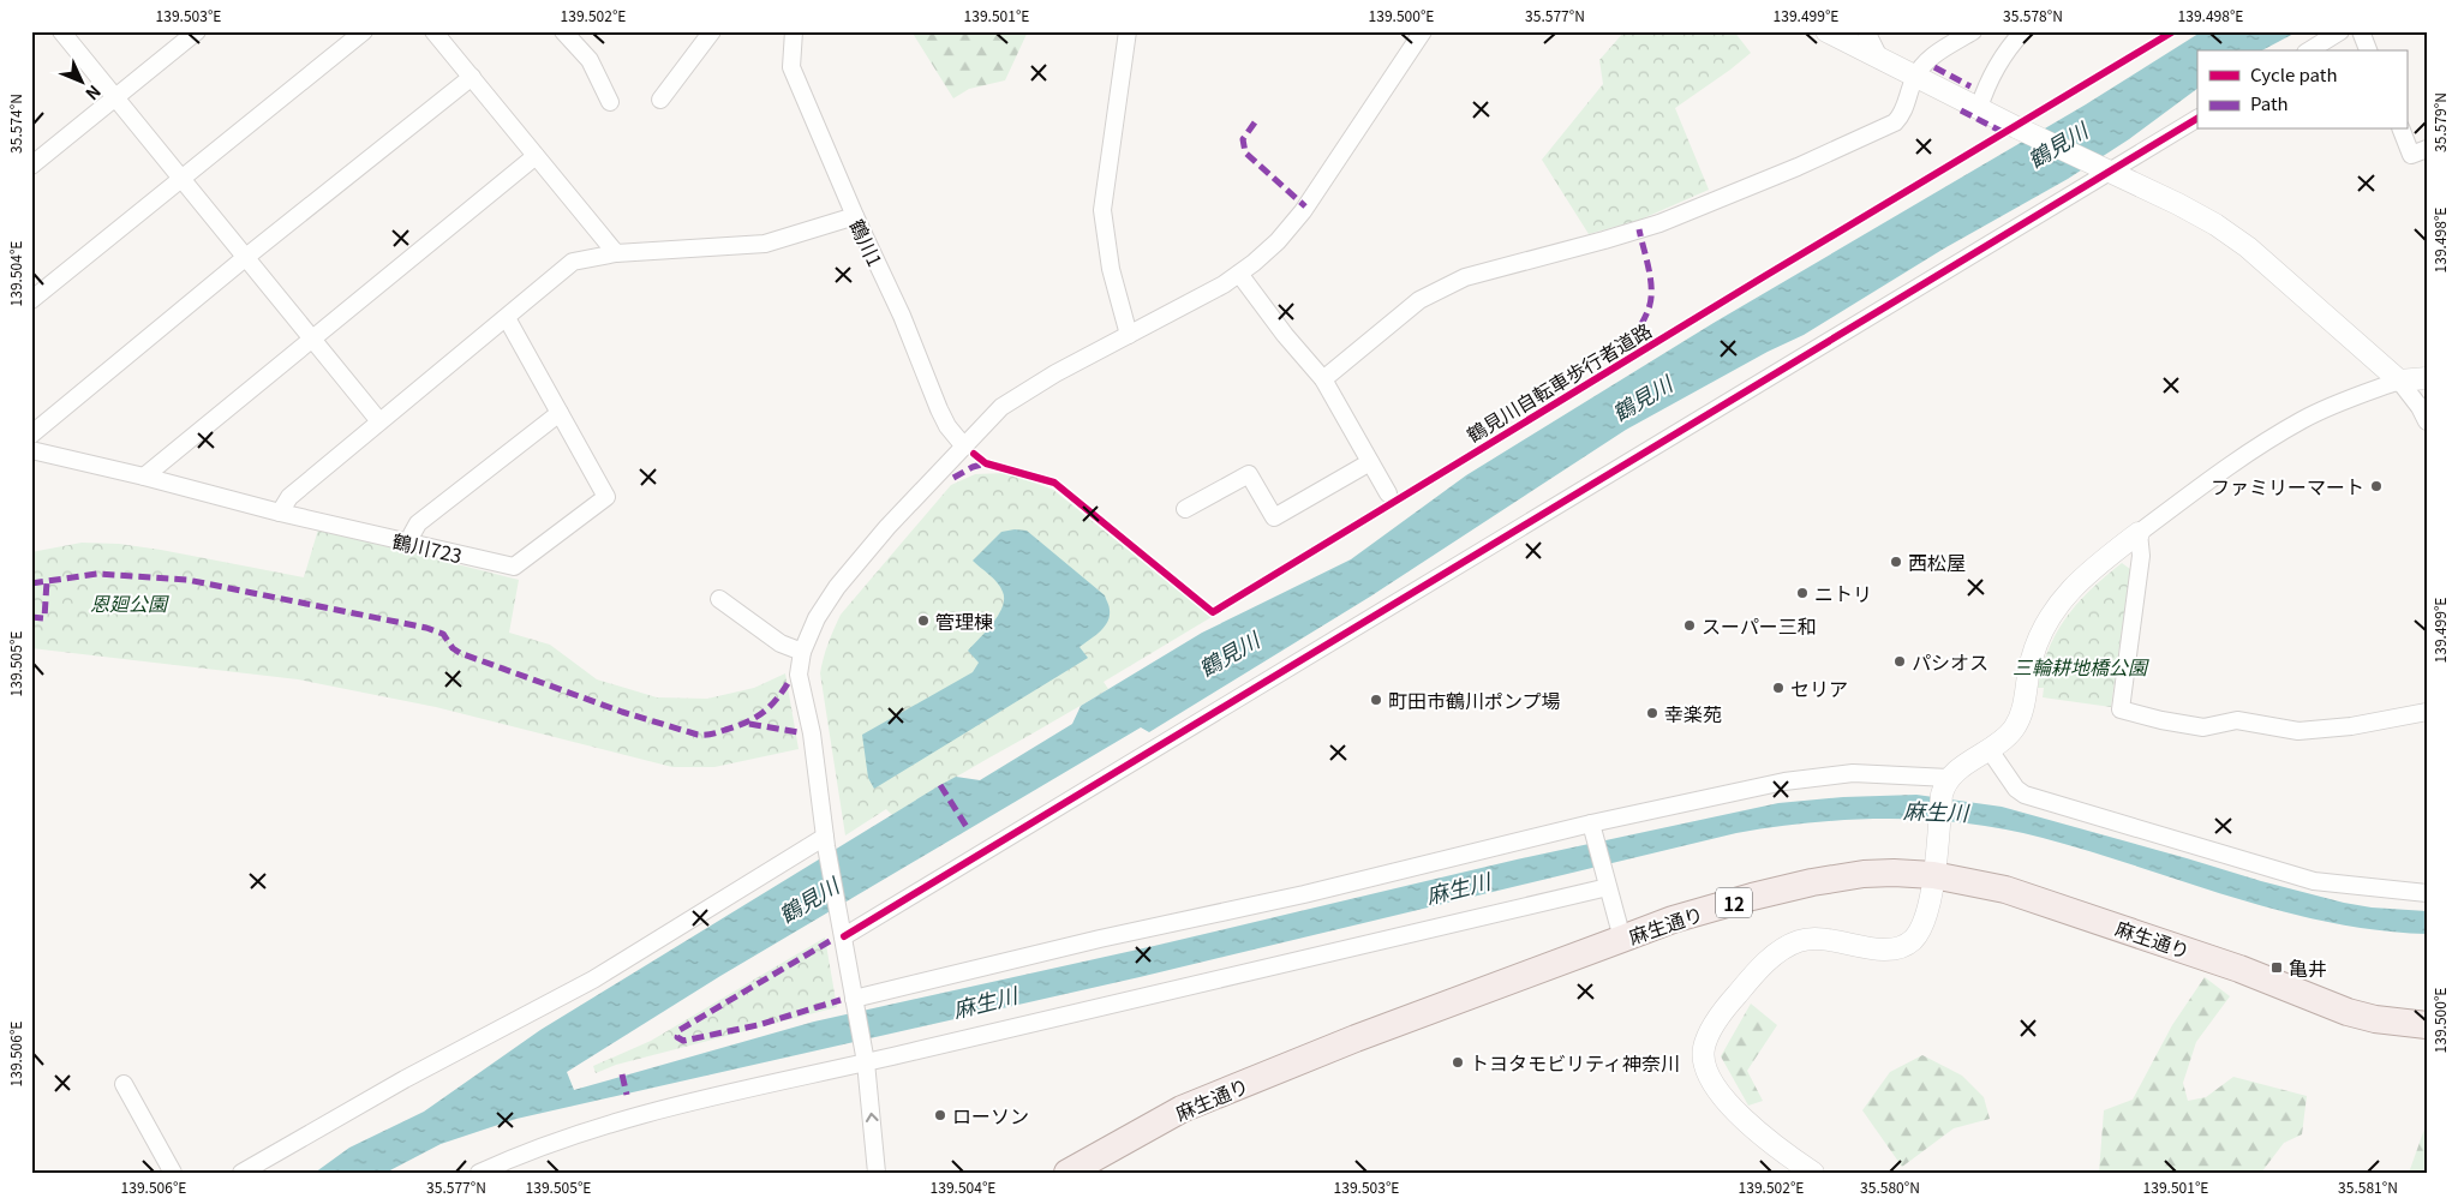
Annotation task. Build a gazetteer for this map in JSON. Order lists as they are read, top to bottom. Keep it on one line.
{"streets":{"main road":["12","麻生通り"],"street":["鶴川1","鶴川723"],"cycle path":["鶴見川自転車歩行者道路"]},"water":["鶴見川","麻生川"],"parks":["恩廻公園","三輪耕地橋公園"],"places":{"other":["ファミリーマート","西松屋","ニトリ","管理棟","スーパー三和","パシオス","セリア","町田市鶴川ポンプ場","幸楽苑","トヨタモビリティ神奈川","ローソン"],"transit":["亀井"]},"legend":["Cycle path","Path"],"north":"bottom right","coordinates":["139.503°E","139.502°E","139.501°E","139.500°E","35.577°N","139.499°E","35.578°N","139.498°E","35.579°N","35.574°N","139.504°E","139.505°E","139.506°E","35.580°N","35.581°N"]}
